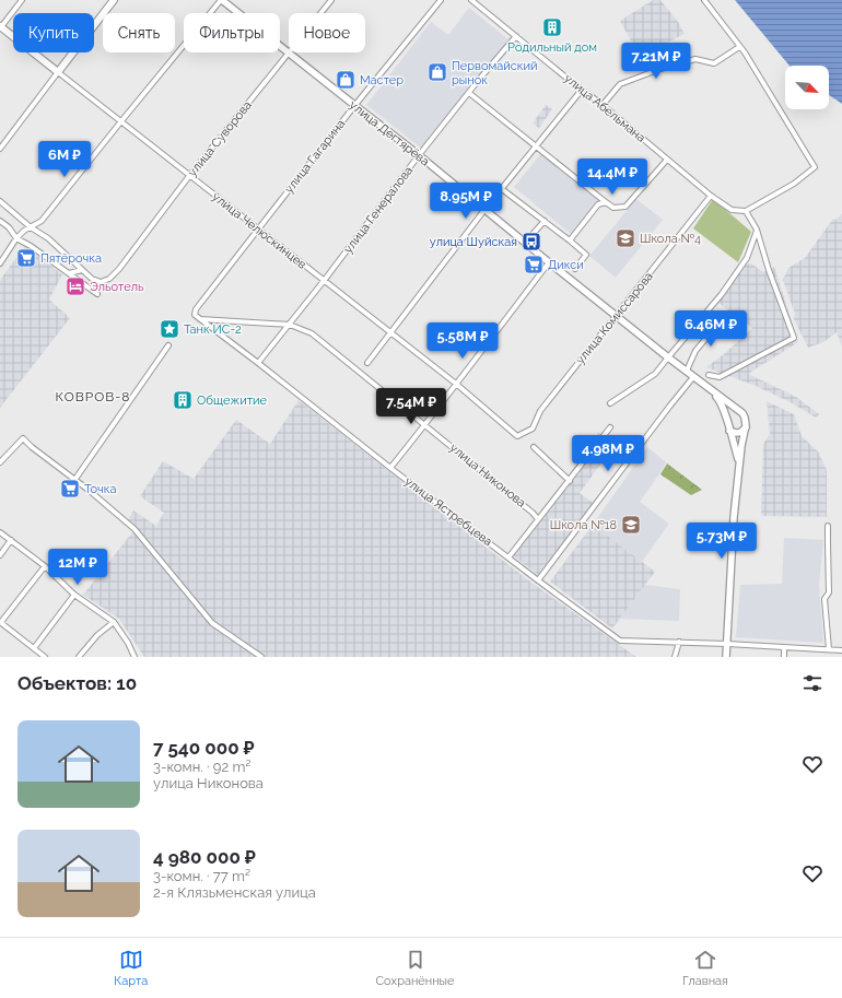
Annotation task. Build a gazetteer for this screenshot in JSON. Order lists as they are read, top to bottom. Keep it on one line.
{"streets":{"main road":["улица Дегтярёва","улица Челюскинцев"],"street":["улица Абельмана","улица Суворова","улица Гагарина","улица Генералова","улица Комиссарова","улица Никонова","улица Ястребцева"]},"crossings":[["улица Абельмана","улица Генералова"],["улица Абельмана","улица Комиссарова"],["улица Дегтярёва","улица Суворова"],["улица Дегтярёва","улица Гагарина"],["улица Дегтярёва","улица Генералова"],["улица Дегтярёва","улица Комиссарова"],["улица Суворова","улица Челюскинцев"],["улица Гагарина","улица Челюскинцев"],["улица Гагарина","улица Ястребцева"],["улица Генералова","улица Челюскинцев"],["улица Генералова","улица Никонова"],["улица Генералова","улица Ястребцева"],["улица Челюскинцев","улица Комиссарова"],["улица Никонова","улица Ястребцева"]],"districts":["КОВРОВ-8"],"places":{"building":["Родильный дом","Общежитие"],"shop":["Первомайский рынок","Мастер"],"school or university":["Школа №4","Школа №18"],"bus stop":["улица Шуйская"],"supermarket":["Пятёрочка","Дикси","Точка"],"hotel":["Эльотель"],"place":["Танк ИС-2"]},"north":"bottom right","page":{"chip":["Купить","Снять","Фильтры","Новое"],"price":["7.21M ₽","6M ₽","14.4M ₽","8.95M ₽","6.46M ₽","5.58M ₽","7.54M ₽","4.98M ₽","5.73M ₽","12M ₽"],"heading":"Объектов: 10","list":[{"name":"7 540 000 ₽","note":"3-комн. · 92 m² · улица Никонова"},{"name":"4 980 000 ₽","note":"3-комн. · 77 m² · 2-я Клязьменская улица"}],"tabs":["Карта","Сохранённые","Главная"]}}
